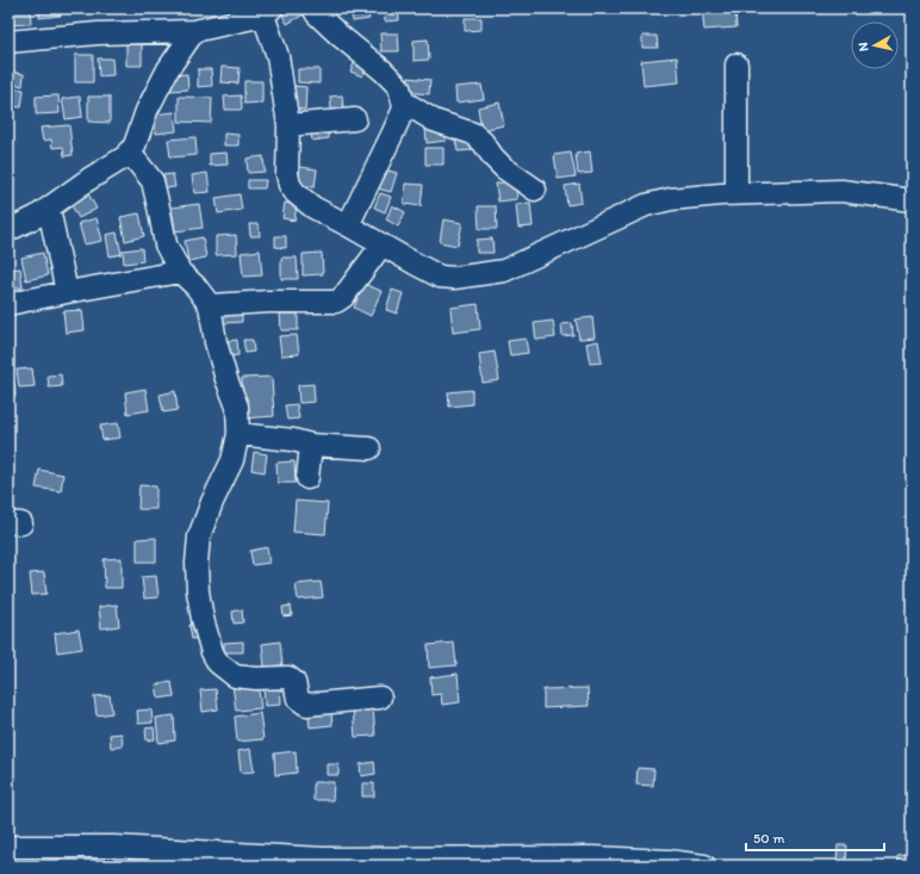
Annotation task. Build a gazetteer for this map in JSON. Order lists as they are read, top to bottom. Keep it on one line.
{"scale_bar":"50 m","north":"left"}
